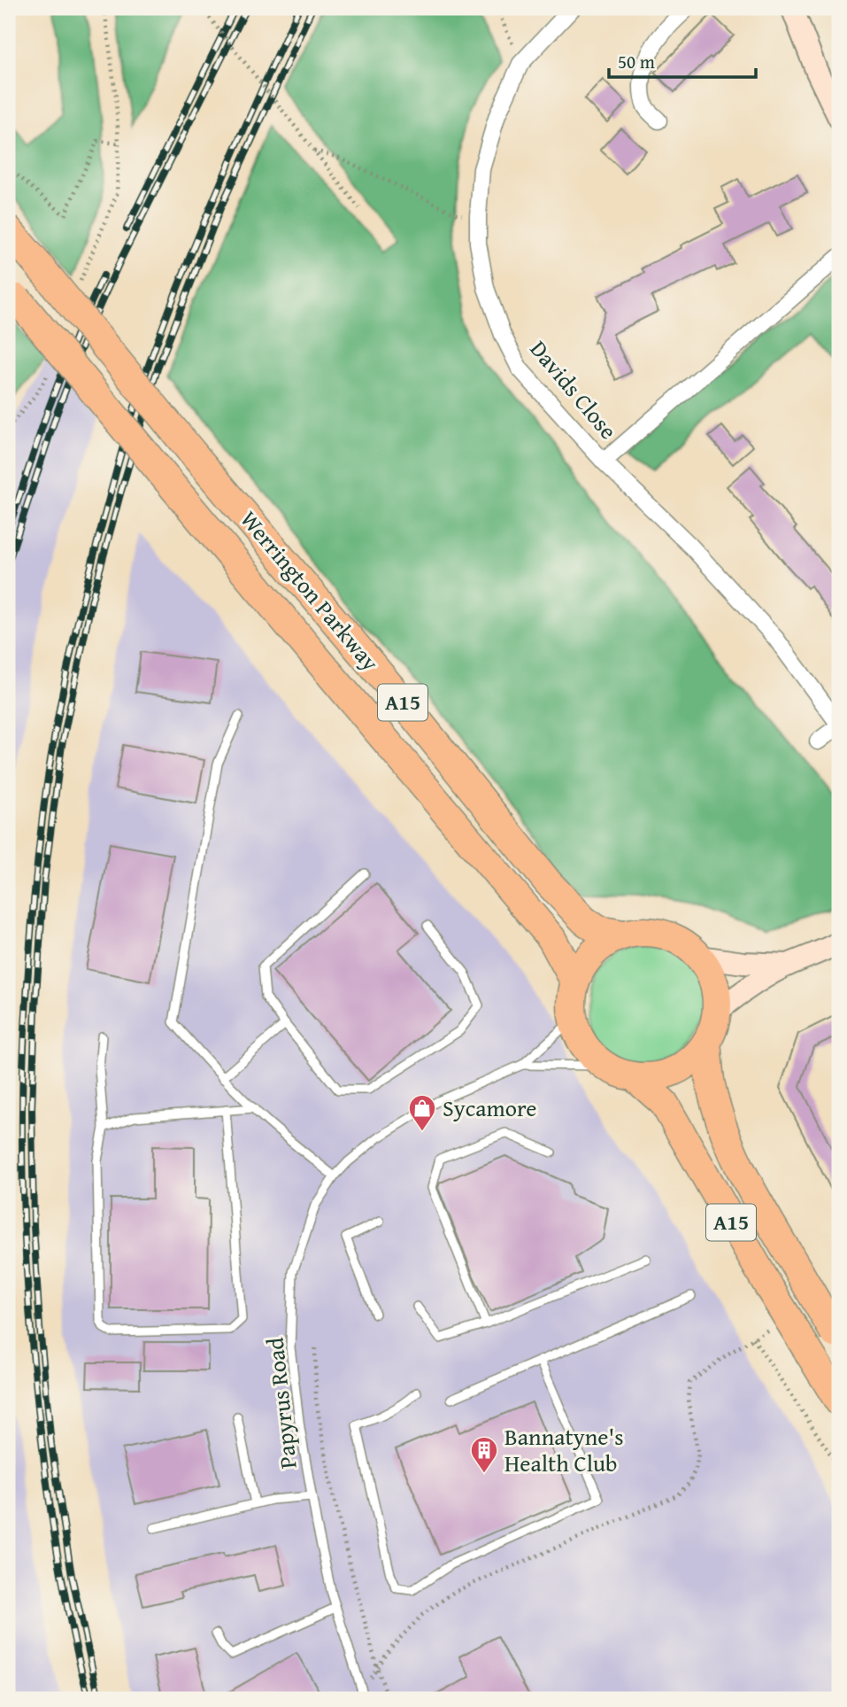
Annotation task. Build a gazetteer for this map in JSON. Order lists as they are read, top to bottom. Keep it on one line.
{"streets":{"highway":["Werrington Parkway","A15"],"street":["Davids Close"],"lane":["Papyrus Road"]},"crossings":[["Werrington Parkway","A15"],["Werrington Parkway","Papyrus Road"],["A15","Papyrus Road"]],"places":{"shop":["Sycamore"],"building":["Bannatyne's Health Club"]},"scale_bar":"50 m"}
